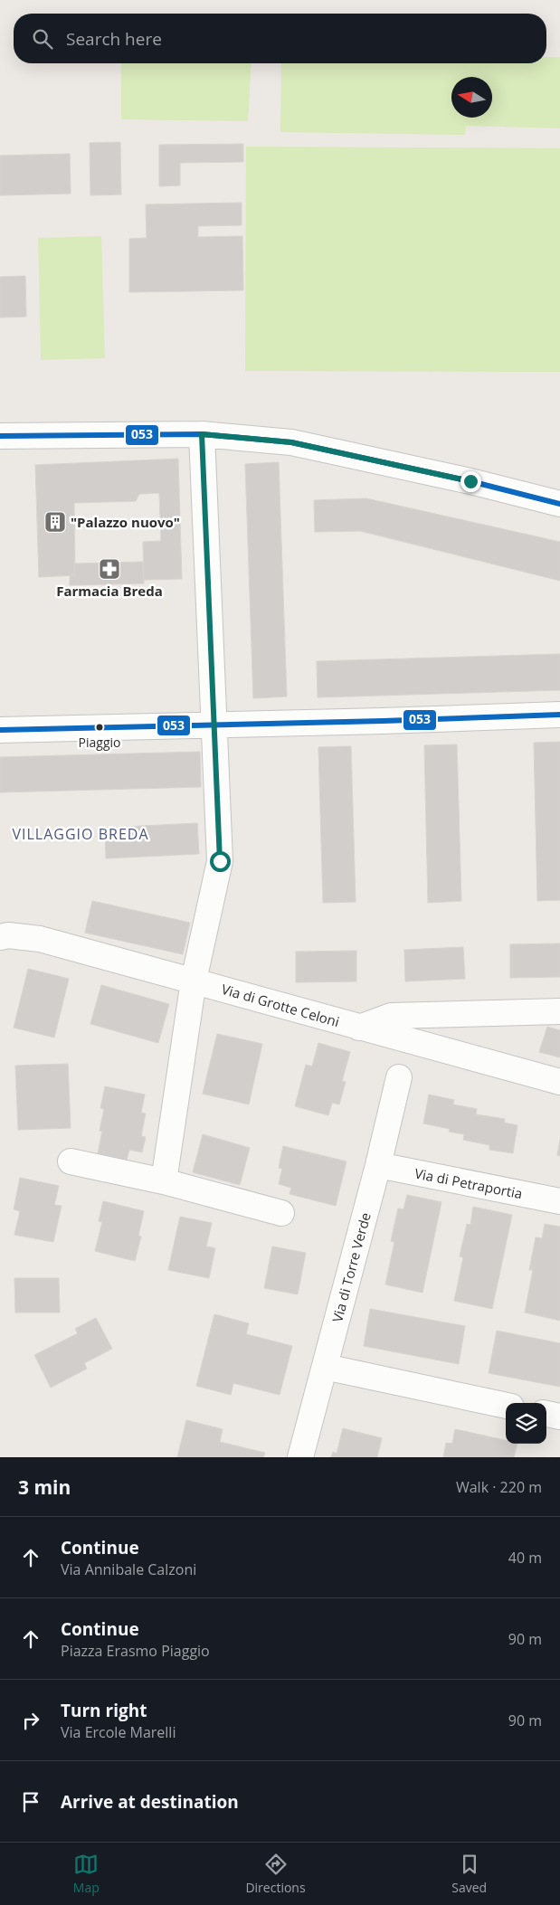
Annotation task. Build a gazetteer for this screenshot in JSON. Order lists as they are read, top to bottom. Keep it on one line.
{"streets":{"street":["Via di Grotte Celoni","Via di Petraportia","Via di Torre Verde"]},"crossings":[["Via di Petraportia","Via di Torre Verde"]],"districts":["VILLAGGIO BREDA"],"places":{"building":["\"Palazzo nuovo\""],"pharmacy":["Farmacia Breda"],"other":["Piaggio"]},"lines":["transit line 053"],"north":"left","page":{"search":"Search here","heading":["3 min","Walk · 220 m"],"list":[["Continue","Via Annibale Calzoni","40 m"],["Continue","Piazza Erasmo Piaggio","90 m"],["Turn right","Via Ercole Marelli","90 m"],"Arrive at destination"],"nav":["Map","Directions","Saved"]}}
